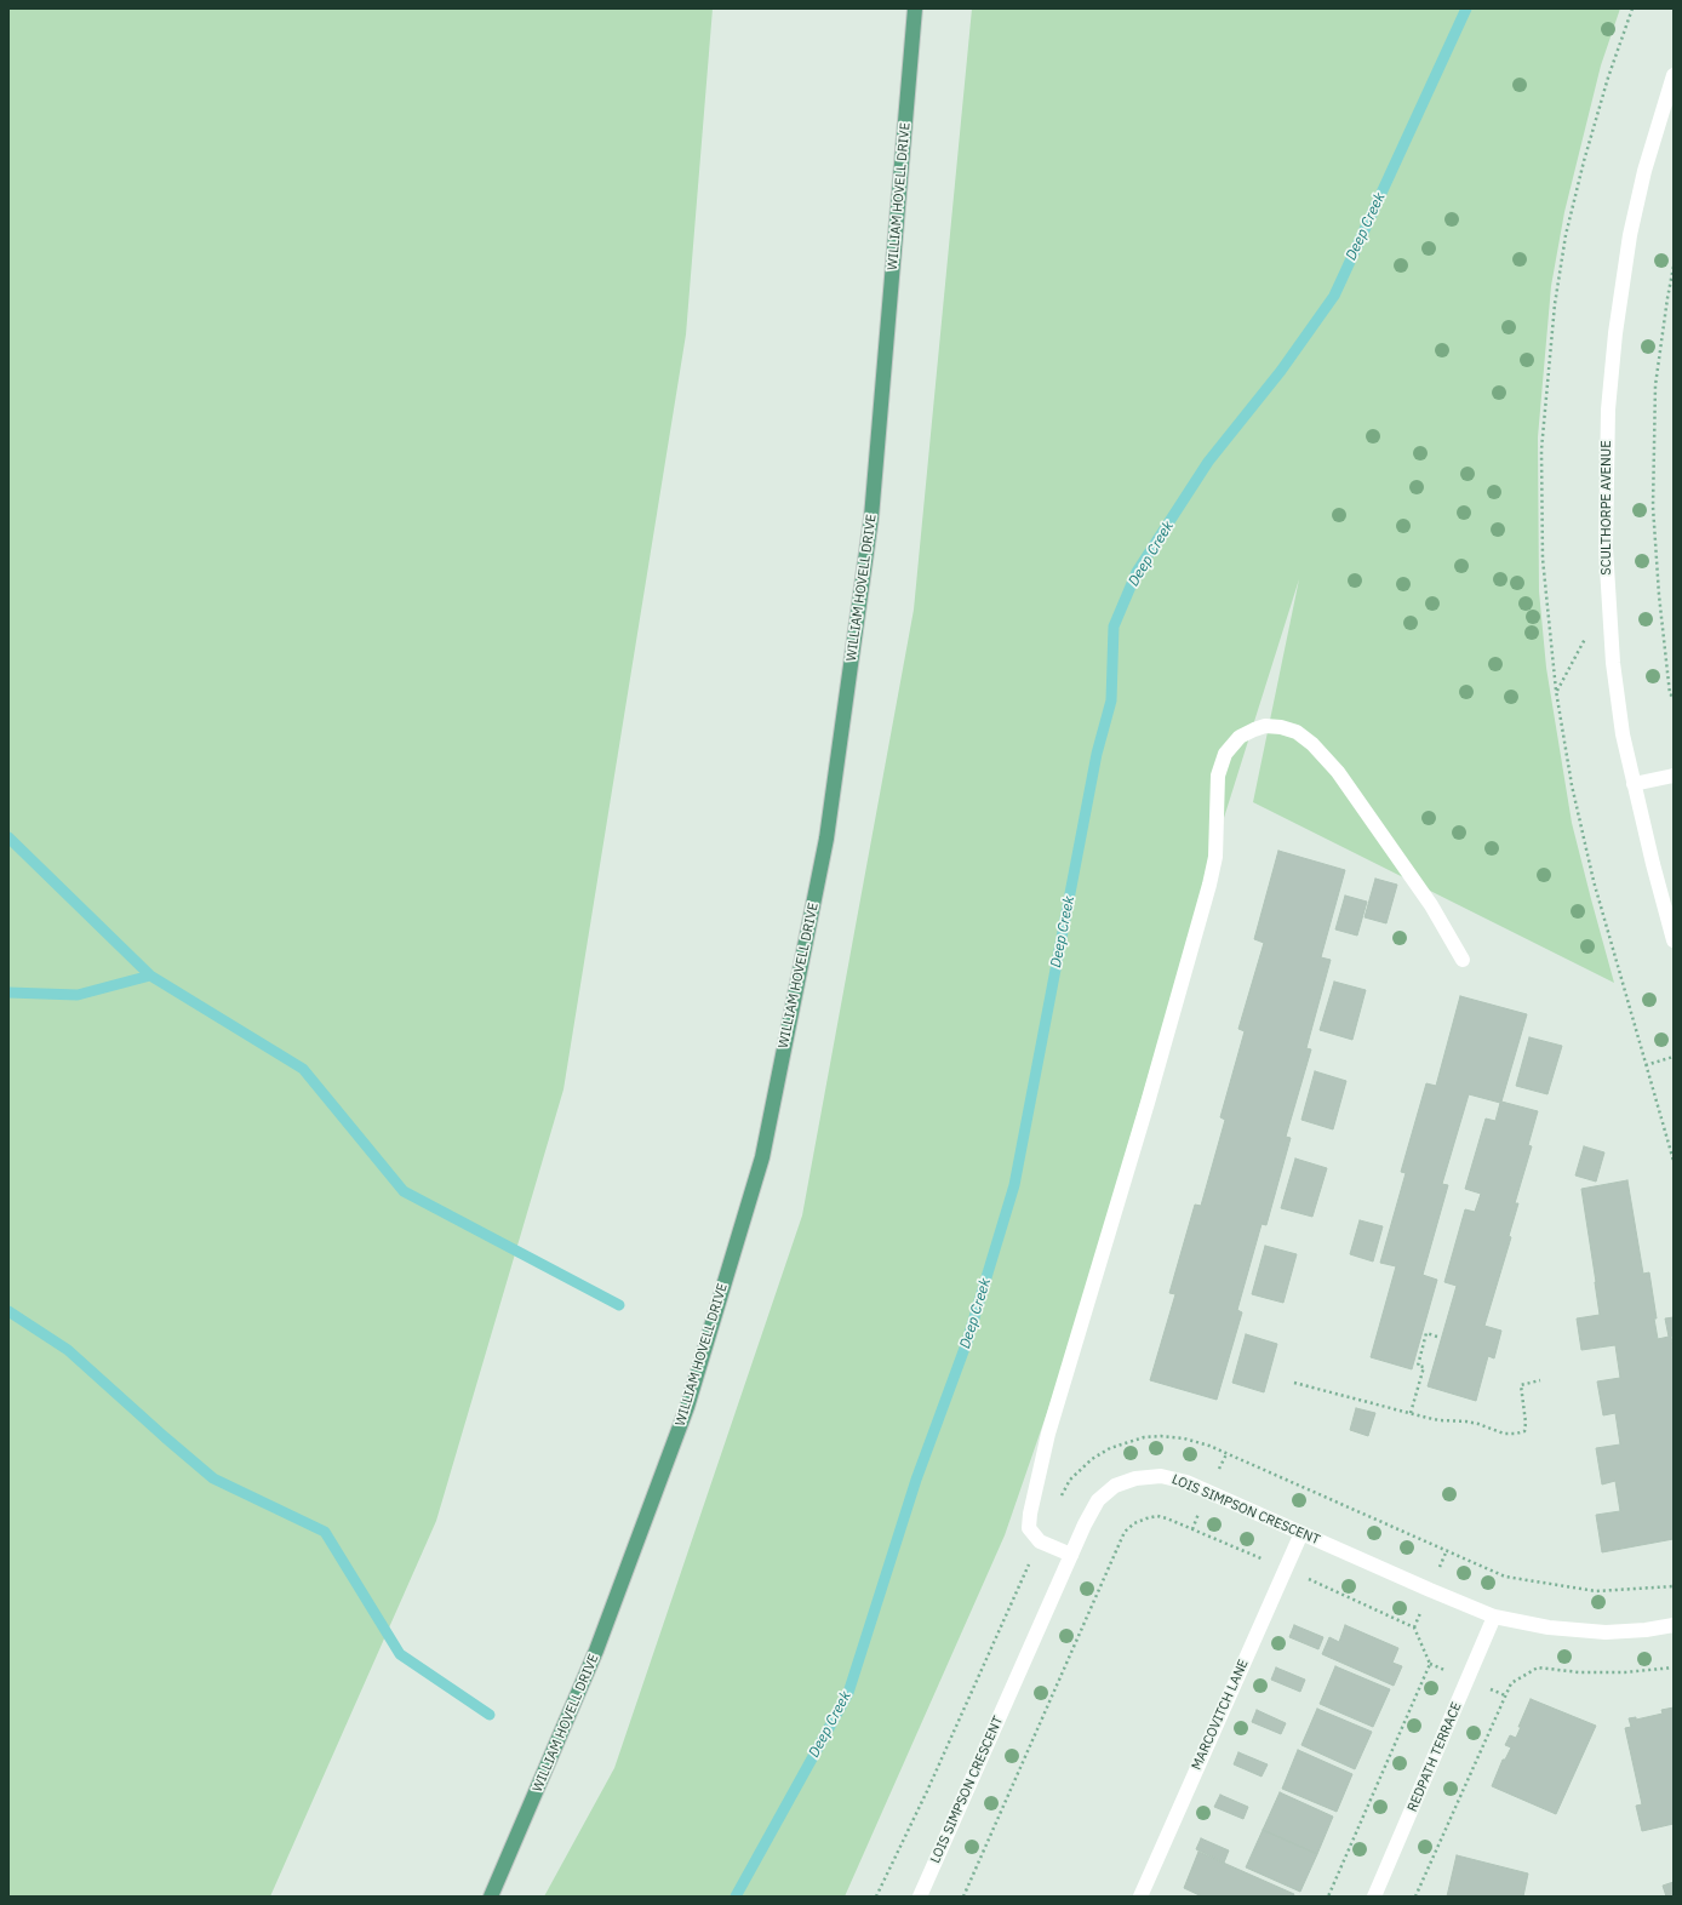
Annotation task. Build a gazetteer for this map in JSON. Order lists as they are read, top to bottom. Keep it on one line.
{"streets":{"main road":["WILLIAM HOVELL DRIVE"],"street":["SCULTHORPE AVENUE","LOIS SIMPSON CRESCENT","MARCOVITCH LANE","REDPATH TERRACE"]},"crossings":[["LOIS SIMPSON CRESCENT","MARCOVITCH LANE"],["LOIS SIMPSON CRESCENT","REDPATH TERRACE"]],"water":["Deep Creek"]}
